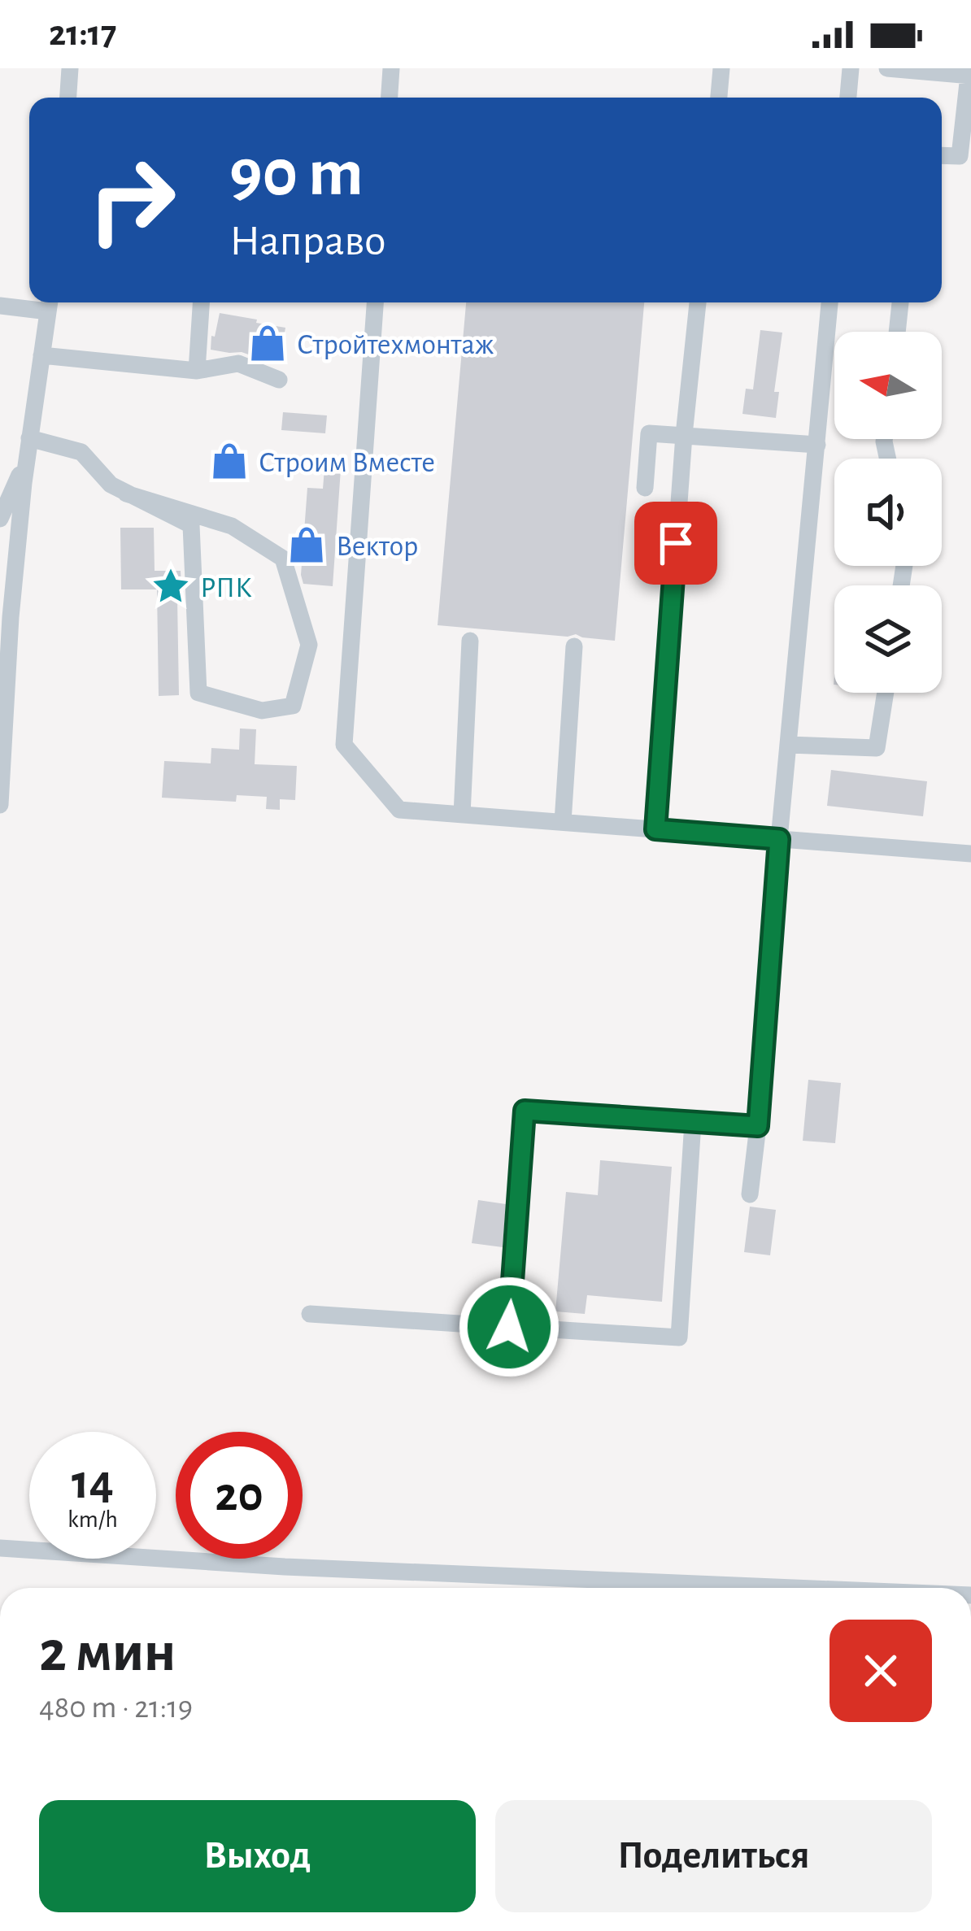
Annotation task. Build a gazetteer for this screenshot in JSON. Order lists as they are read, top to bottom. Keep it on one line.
{"places":{"shop":["Стройтехмонтаж","Строим Вместе","Вектор"],"place":["РПК"]},"north":"left","page":{"status":"21:17","turn":["90 m","Направо"],"speed":"14 km/h","limit":"20","heading":["2 мин","480 m · 21:19"],"buttons":["Выход","Поделиться"]}}
